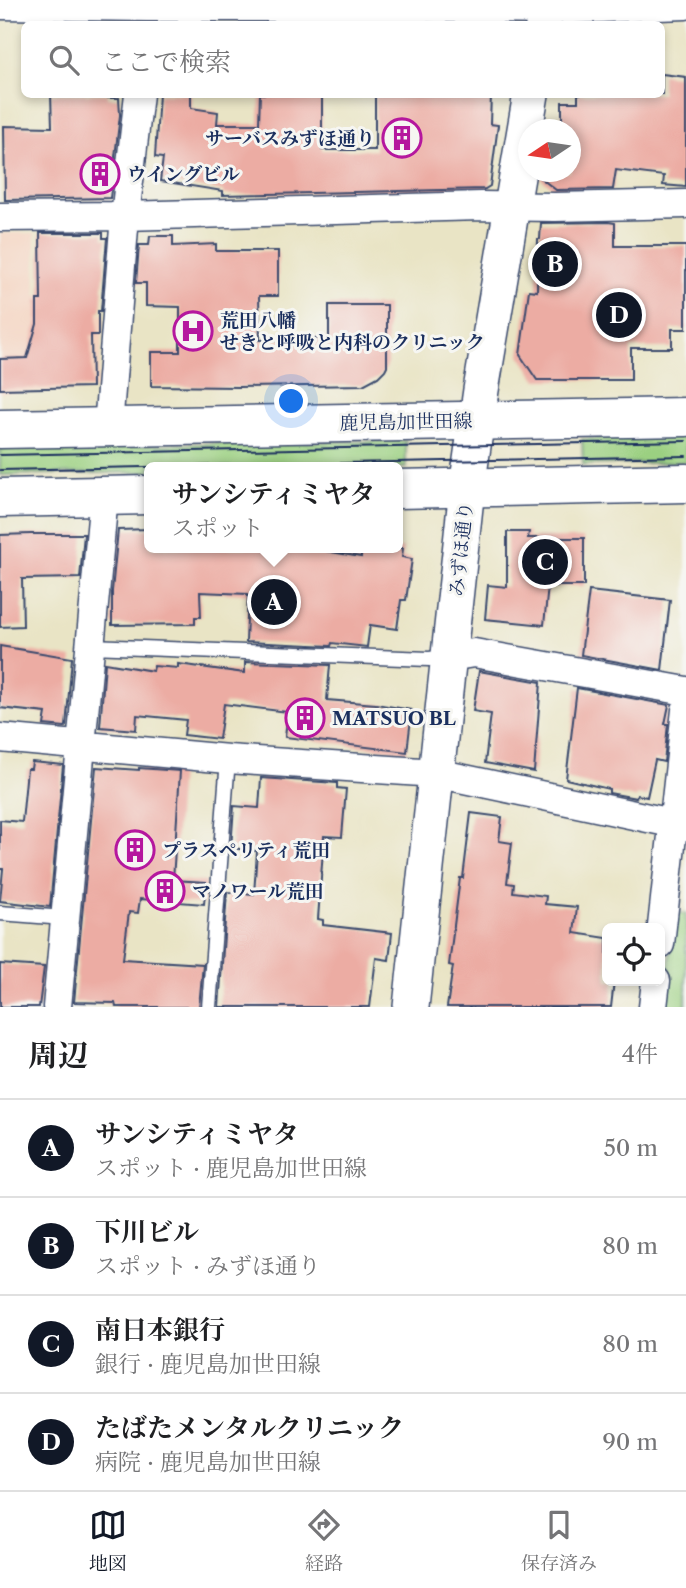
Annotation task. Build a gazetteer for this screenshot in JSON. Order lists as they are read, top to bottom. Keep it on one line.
{"streets":{"main road":["鹿児島加世田線"],"street":["みずほ通り"]},"crossings":[["鹿児島加世田線","みずほ通り"]],"places":{"building":["サーバスみずほ通り","ウイングビル","MATSUO BL","プラスペリティ荒田","マノワール荒田"],"hospital":["荒田八幡 せきと呼吸と内科のクリニック"]},"north":"left","page":{"search":"ここで検索","pins":["B","D","C","A"],"popup":["サンシティミヤタ","スポット"],"heading":["周辺","4件"],"list":[{"mark":"A","name":"サンシティミヤタ","note":"スポット · 鹿児島加世田線","value":"50 m"},{"mark":"B","name":"下川ビル","note":"スポット · みずほ通り","value":"80 m"},{"mark":"C","name":"南日本銀行","note":"銀行 · 鹿児島加世田線","value":"80 m"},{"mark":"D","name":"たばたメンタルクリニック","note":"病院 · 鹿児島加世田線","value":"90 m"}],"nav":["地図","経路","保存済み"]}}
